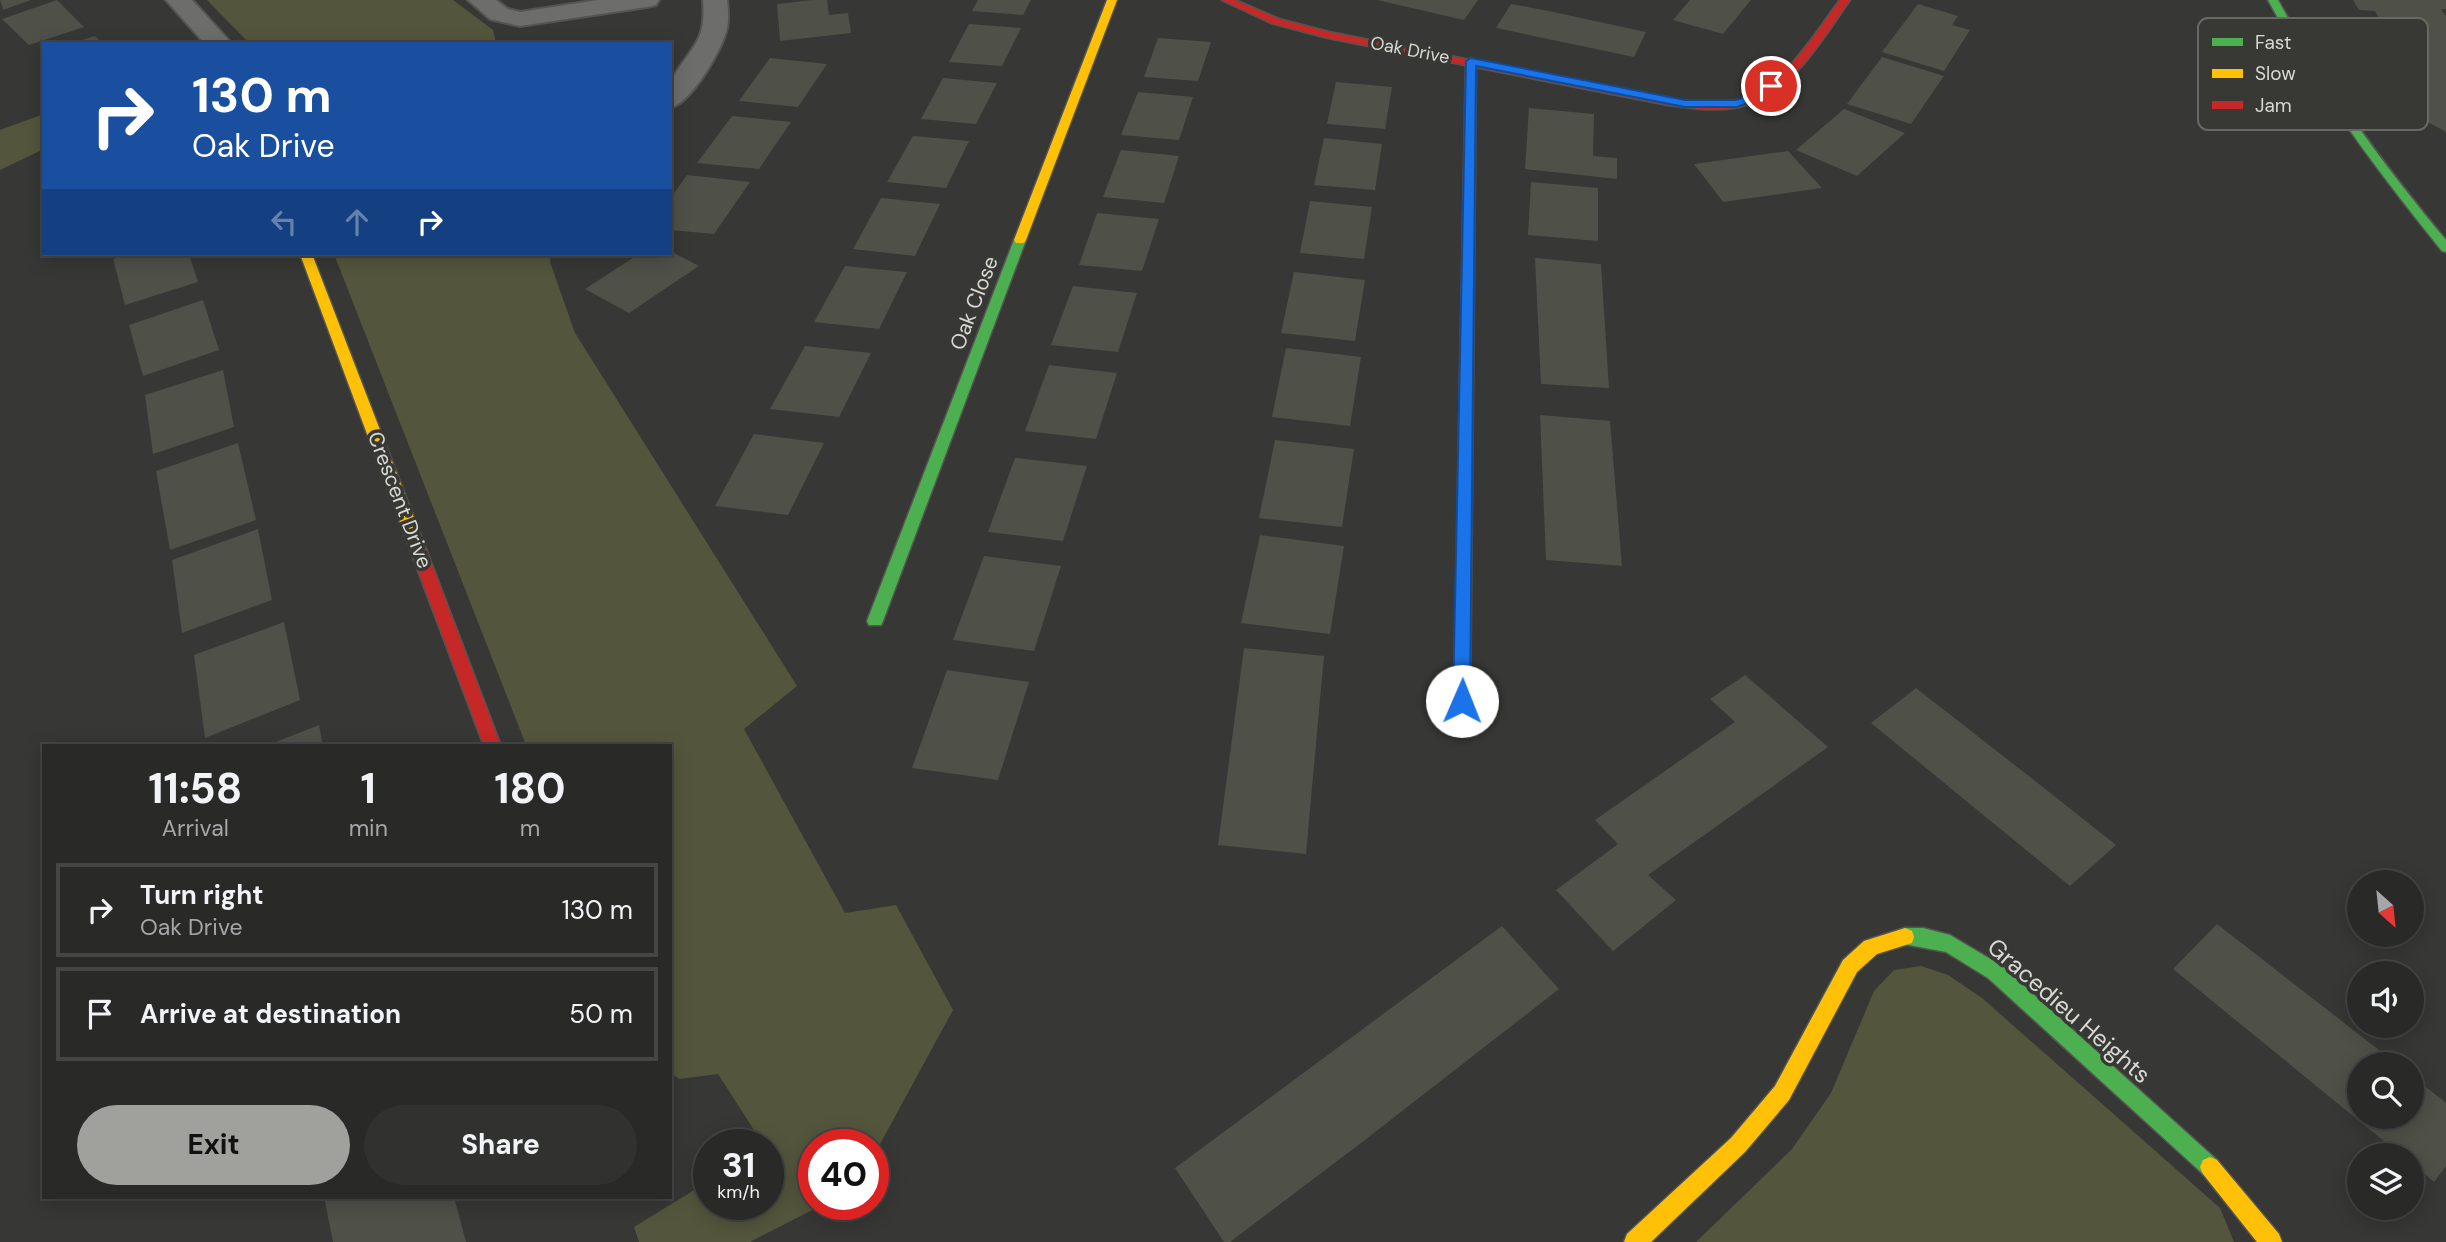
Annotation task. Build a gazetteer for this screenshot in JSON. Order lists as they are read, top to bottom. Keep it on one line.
{"streets":{"street":["Oak Drive","Oak Close","Crescent Drive","Gracedieu Heights"]},"legend":["Fast","Slow","Jam"],"north":"bottom right","page":{"turn":["130 m","Oak Drive"],"eta":["11:58","Arrival","1","min","180","m"],"list":[{"name":"Turn right","note":"Oak Drive","value":"130 m"},{"name":"Arrive at destination","value":"50 m"}],"buttons":["Exit","Share"],"speed":"31 km/h","limit":"40"}}
